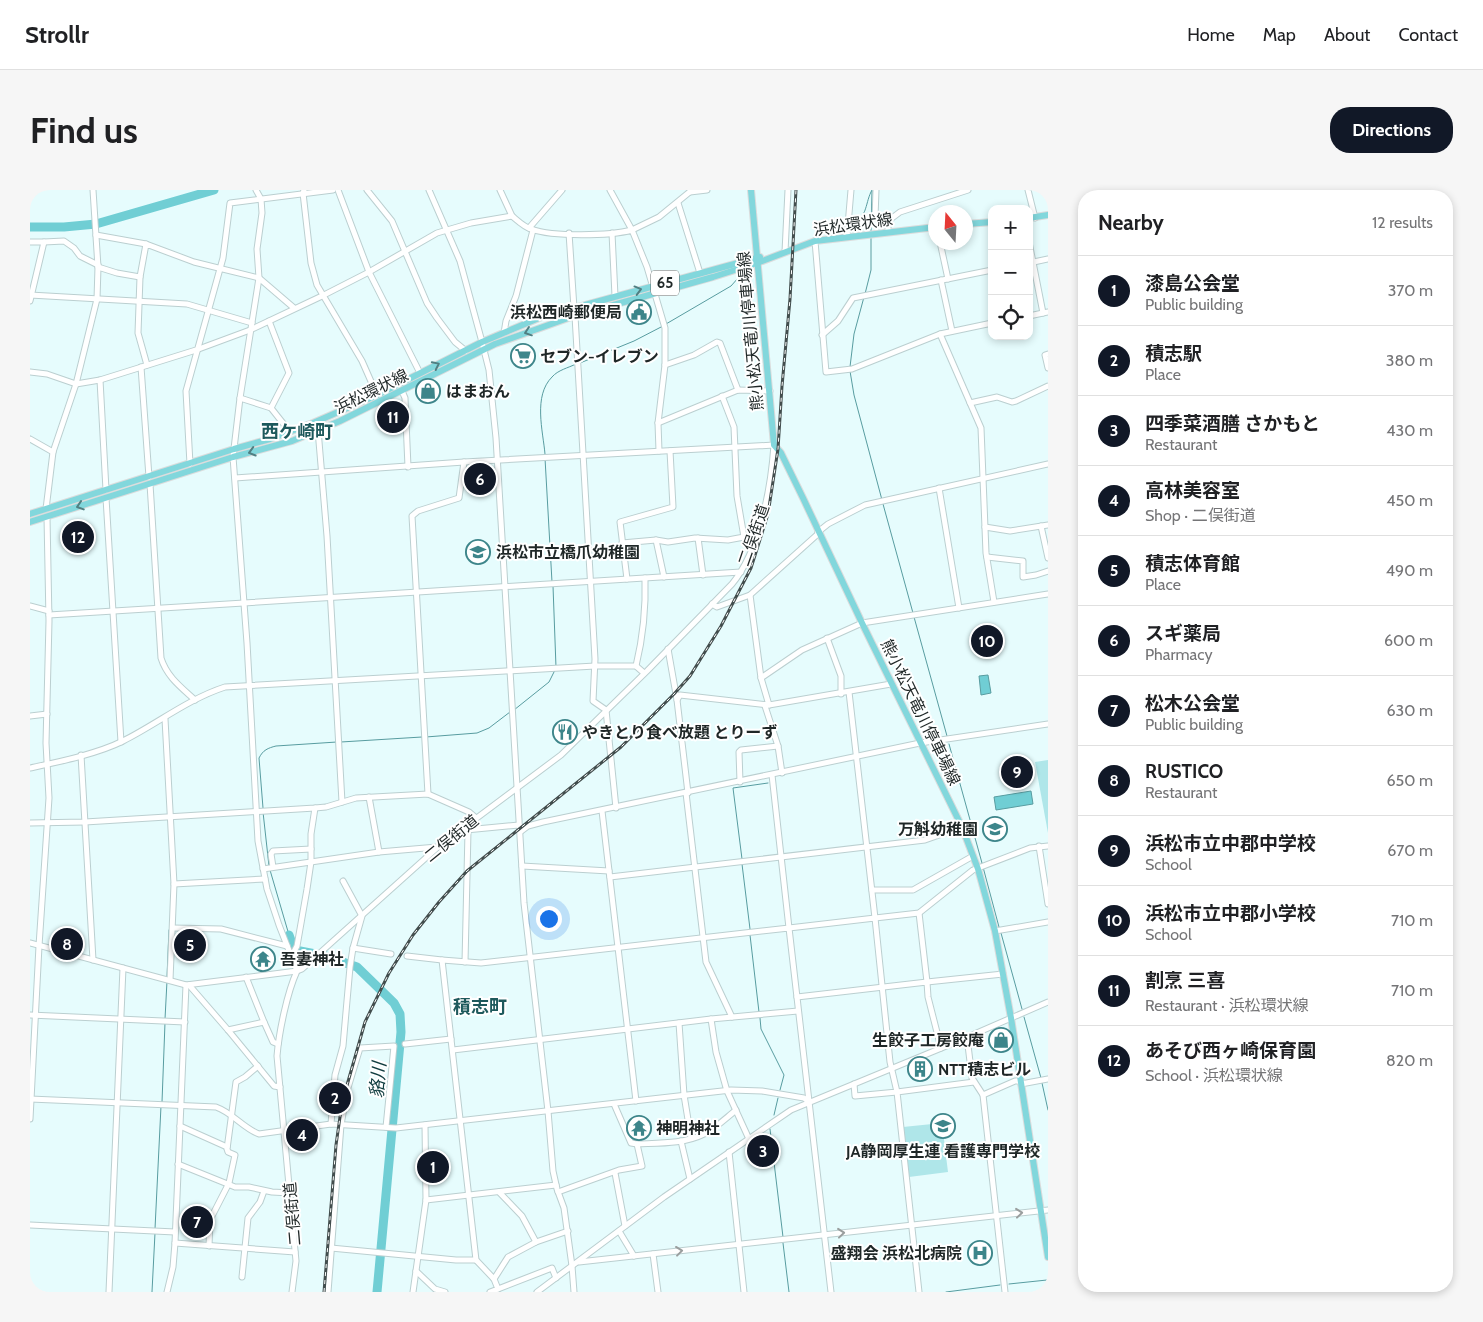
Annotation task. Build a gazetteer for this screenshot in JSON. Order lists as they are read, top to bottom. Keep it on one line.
{"streets":{"main road":["浜松環状線","65","熊小松天竜川停車場線"],"street":["二俣街道"]},"crossings":[["浜松環状線","熊小松天竜川停車場線"],["熊小松天竜川停車場線","二俣街道"]],"districts":["西ケ崎町","積志町"],"water":["貉川"],"places":{"public building":["浜松西崎郵便局"],"supermarket":["セブン-イレブン"],"shop":["はまおん","生餃子工房餃庵"],"school or university":["浜松市立橋爪幼稚園","万斛幼稚園","JA静岡厚生連 看護専門学校"],"restaurant":["やきとり食べ放題 とりーず"],"temple":["吾妻神社","神明神社"],"building":["NTT積志ビル"],"hospital":["盛翔会 浜松北病院"]},"north":"top","page":{"header":"Strollr","nav":["Home","Map","About","Contact"],"buttons":"Directions","title":"Find us","heading":["Nearby","12 results"],"map_buttons":["+","−"],"list":[{"mark":"1","name":"漆島公会堂","note":"Public building","value":"370 m"},{"mark":"2","name":"積志駅","note":"Place","value":"380 m"},{"mark":"3","name":"四季菜酒膳 さかもと","note":"Restaurant","value":"430 m"},{"mark":"4","name":"高林美容室","note":"Shop · 二俣街道","value":"450 m"},{"mark":"5","name":"積志体育館","note":"Place","value":"490 m"},{"mark":"6","name":"スギ薬局","note":"Pharmacy","value":"600 m"},{"mark":"7","name":"松木公会堂","note":"Public building","value":"630 m"},{"mark":"8","name":"RUSTICO","note":"Restaurant","value":"650 m"},{"mark":"9","name":"浜松市立中郡中学校","note":"School","value":"670 m"},{"mark":"10","name":"浜松市立中郡小学校","note":"School","value":"710 m"},{"mark":"11","name":"割烹 三喜","note":"Restaurant · 浜松環状線","value":"710 m"},{"mark":"12","name":"あそび西ヶ崎保育園","note":"School · 浜松環状線","value":"820 m"}],"pins":["11","6","12","10","9","8","5","2","4","3","1","7"]}}
